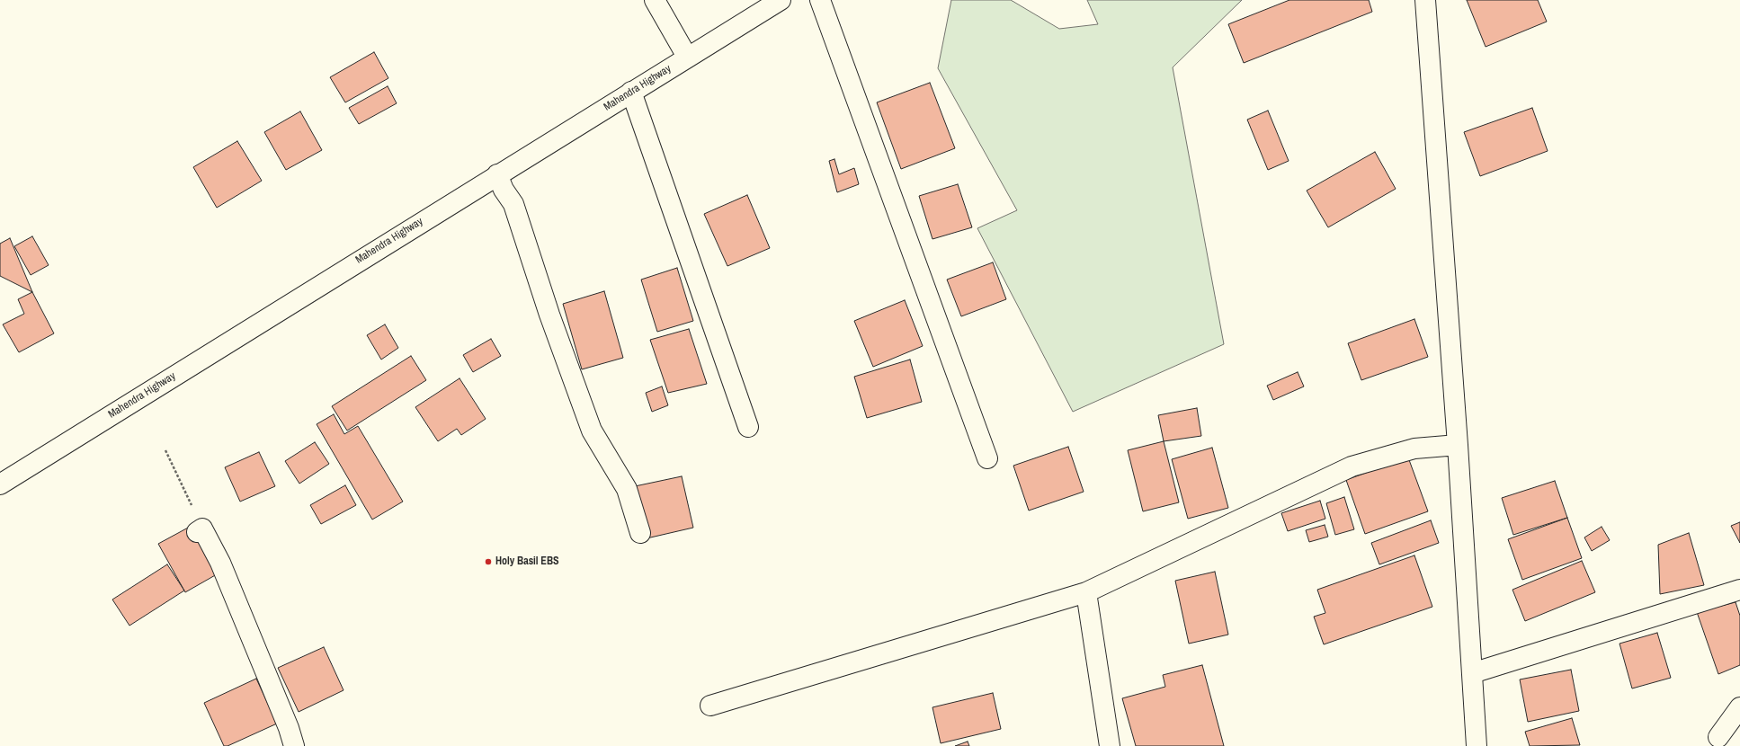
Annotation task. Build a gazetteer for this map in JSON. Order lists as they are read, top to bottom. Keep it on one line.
{"streets":{"main road":["Mahendra Highway"]},"places":["Holy Basil EBS"]}
